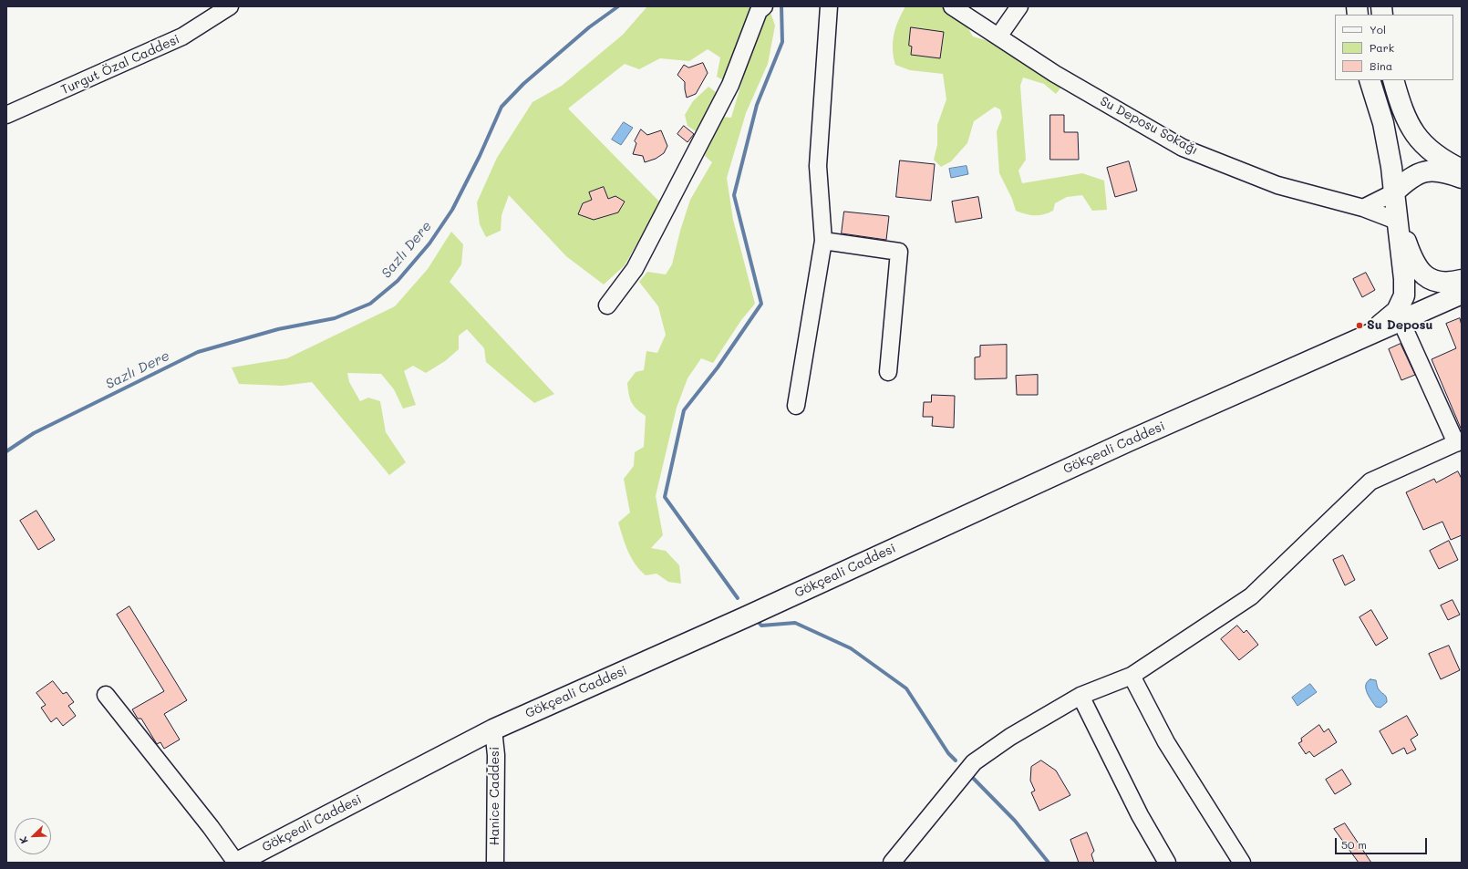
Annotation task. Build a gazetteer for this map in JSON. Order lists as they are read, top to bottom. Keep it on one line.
{"streets":{"main road":["Gökçeali Caddesi"],"street":["Turgut Özal Caddesi","Su Deposu Sokağı","Hanice Caddesi"]},"crossings":[["Gökçeali Caddesi","Hanice Caddesi"]],"water":["Sazlı Dere"],"places":["Su Deposu"],"legend":["Yol","Park","Bina"],"scale_bar":"50 m","north":"bottom left"}
